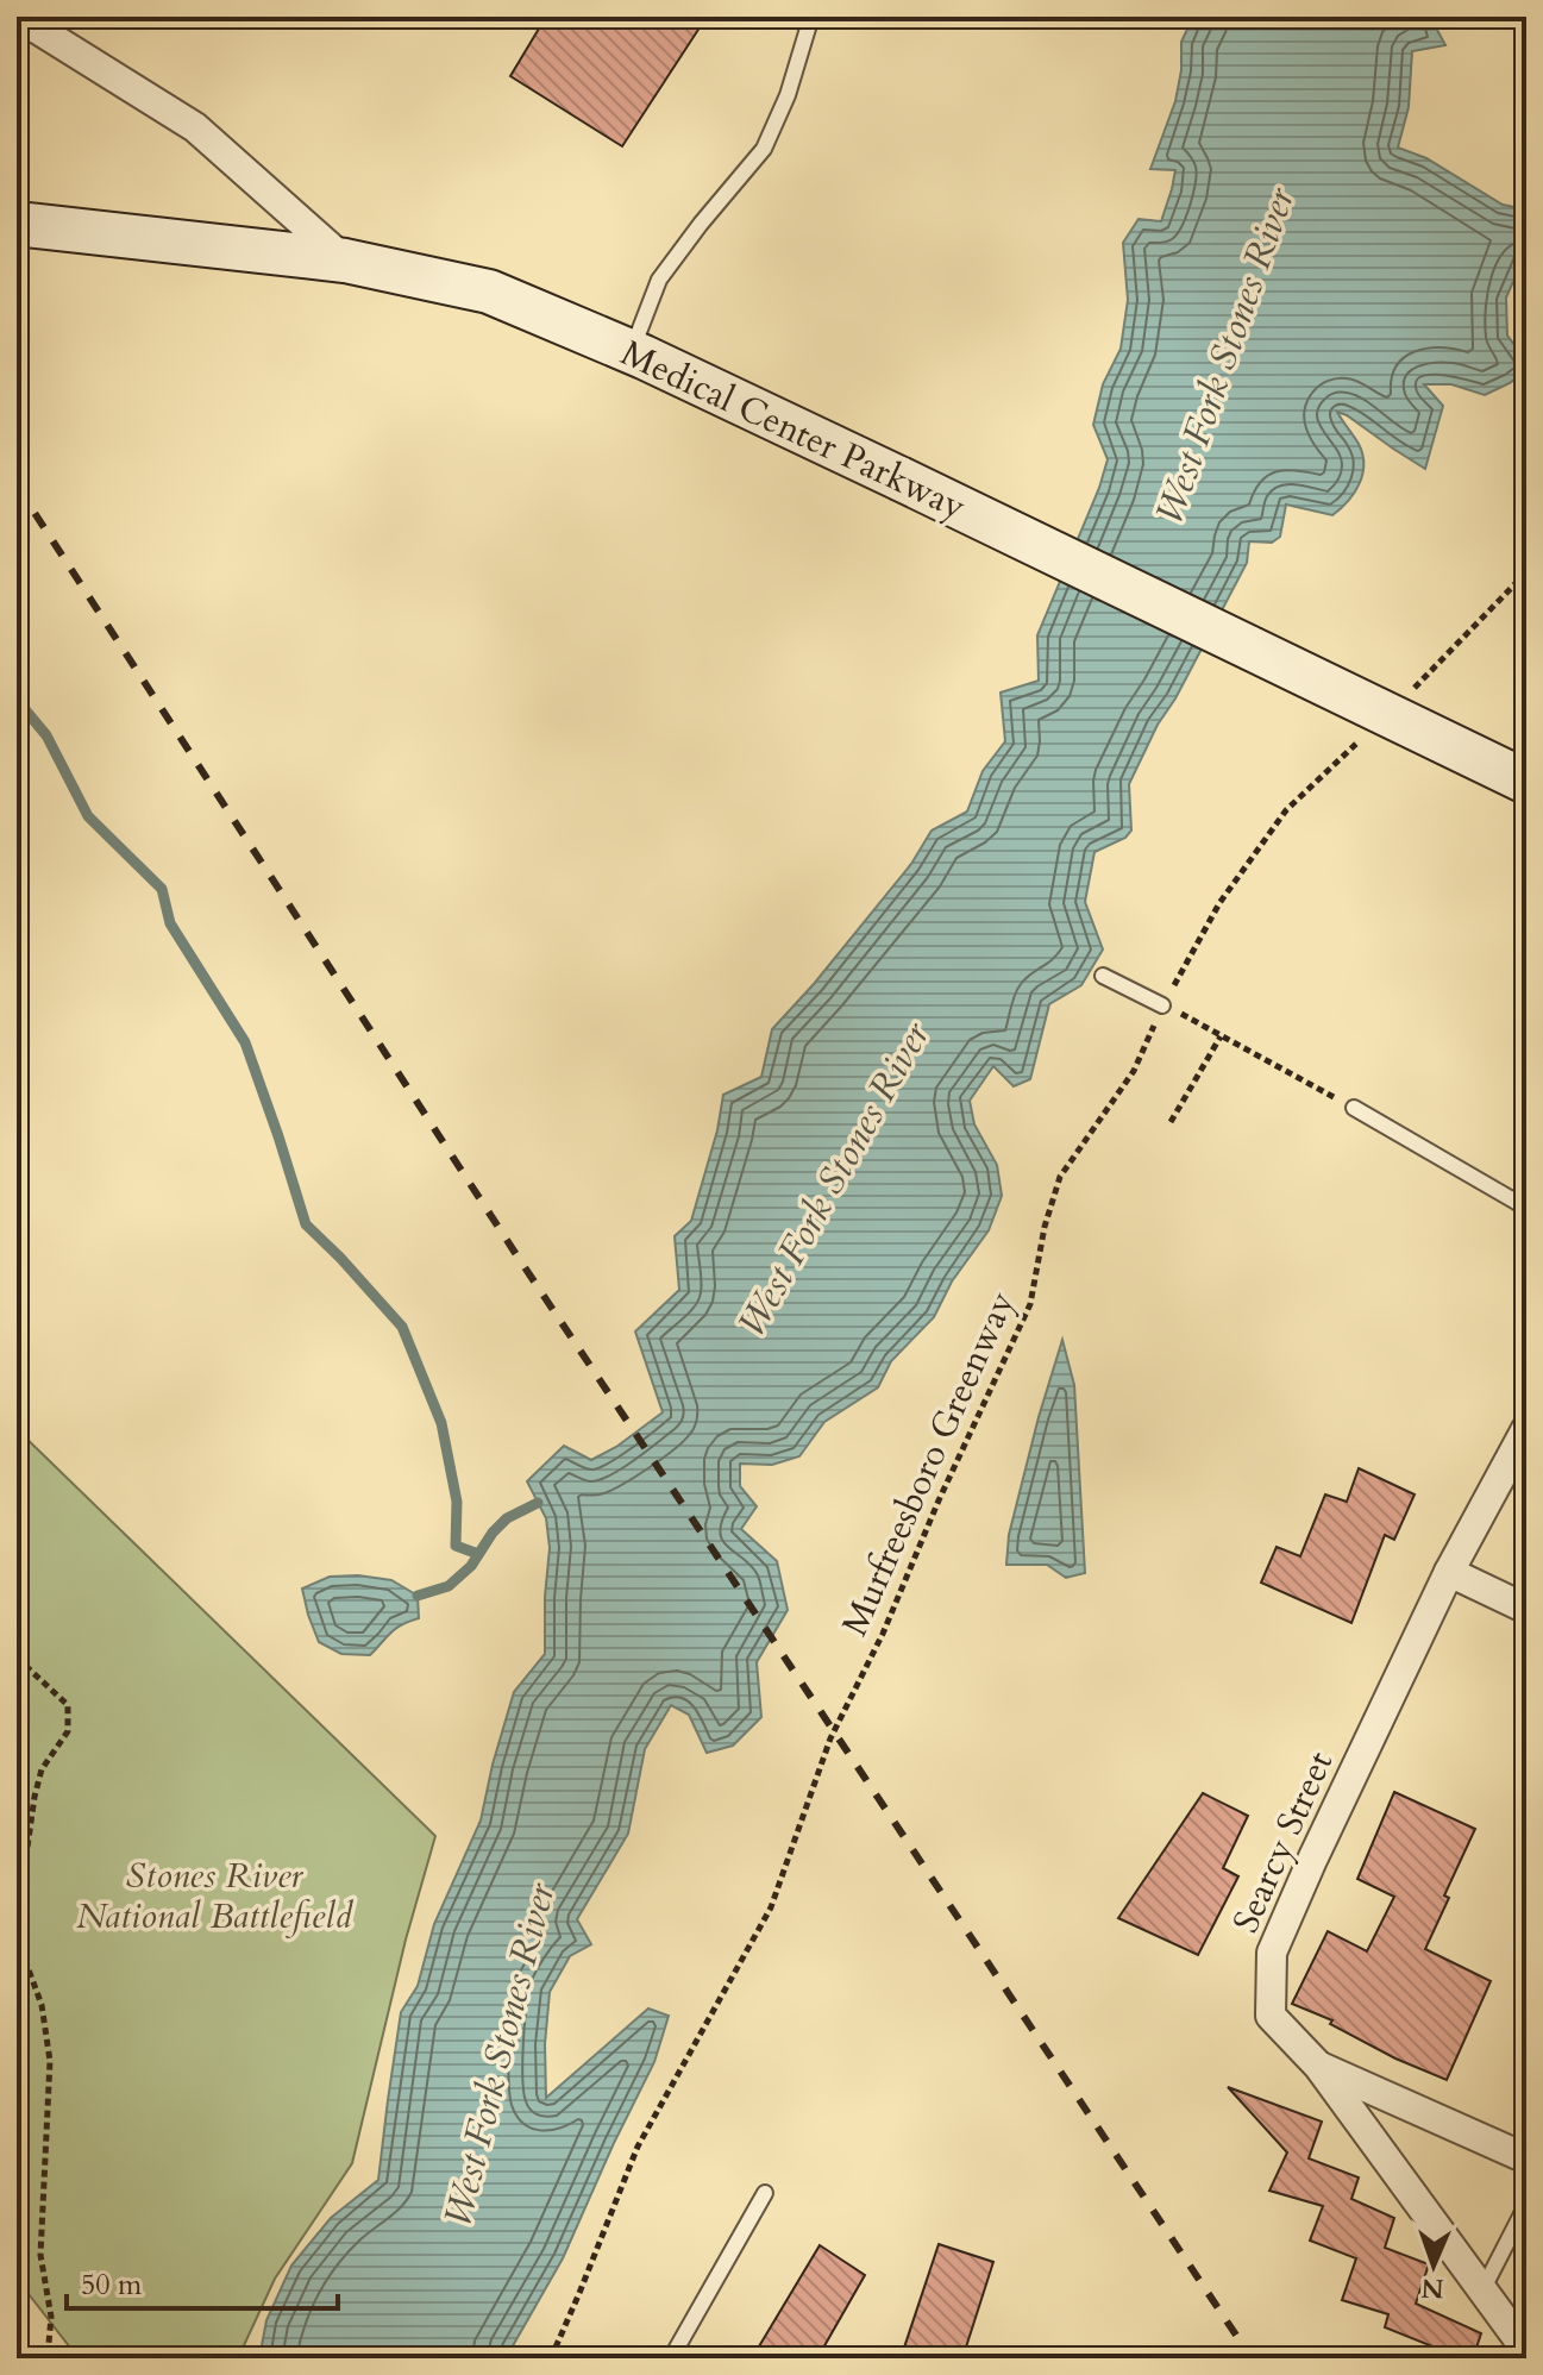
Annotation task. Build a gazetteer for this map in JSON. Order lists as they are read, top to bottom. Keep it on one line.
{"streets":{"main road":["Medical Center Parkway"],"street":["Searcy Street"],"path":["Murfreesboro Greenway"]},"water":["West Fork Stones River"],"parks":["Stones River National Battlefield"],"scale_bar":"50 m","north":"bottom"}
